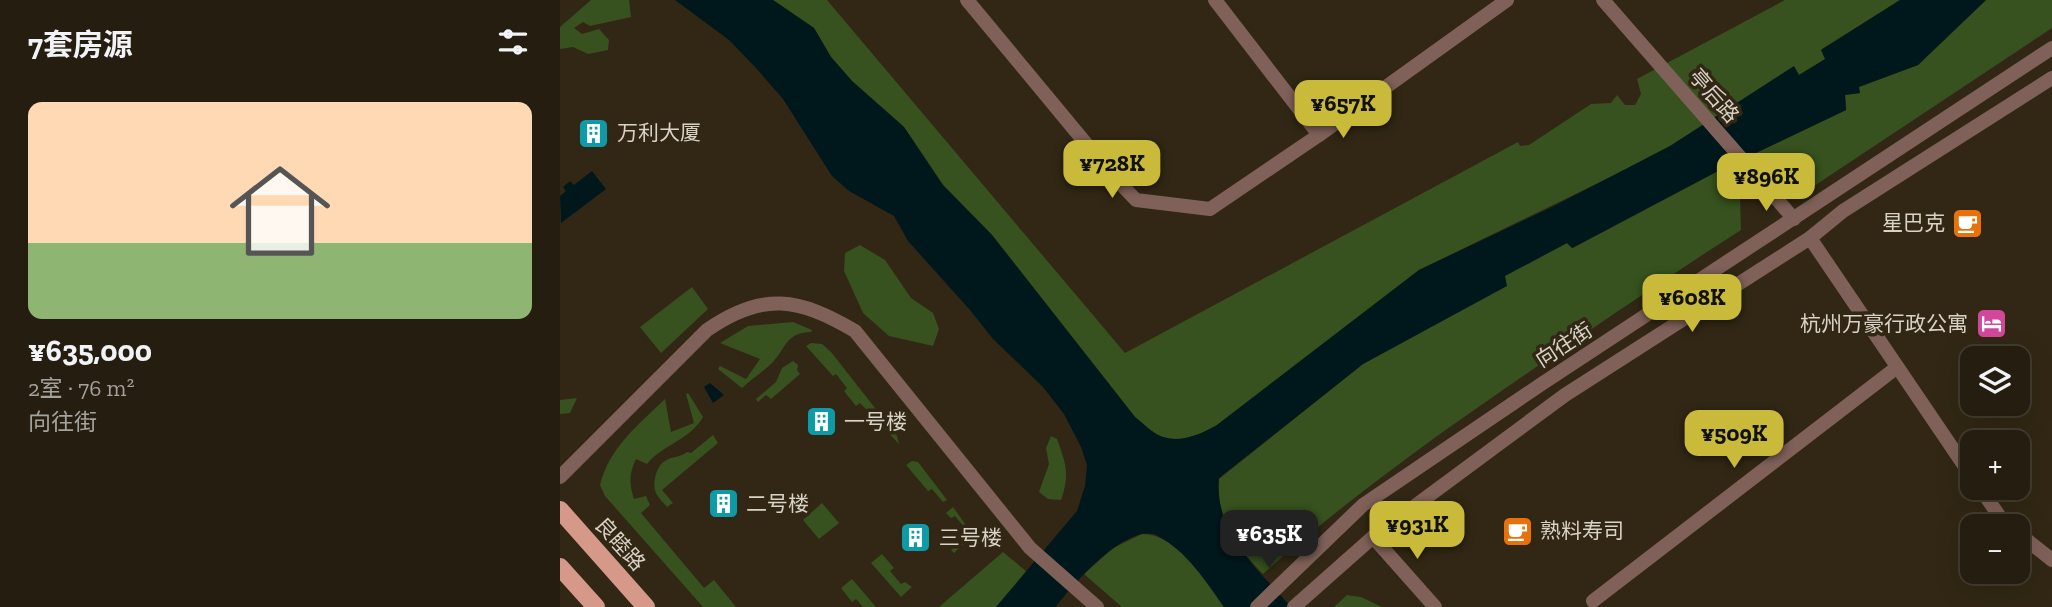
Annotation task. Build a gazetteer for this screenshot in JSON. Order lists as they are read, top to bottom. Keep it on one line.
{"streets":{"main road":["良睦路"],"street":["亭后路","向往街"]},"crossings":[["亭后路","向往街"]],"places":{"building":["万利大厦","一号楼","二号楼","三号楼"],"cafe":["星巴克","熟料寿司"],"hotel":["杭州万豪行政公寓"]},"page":{"heading":"7套房源","price":["¥657K","¥728K","¥896K","¥608K","¥509K","¥931K","¥635K"],"list":[{"name":"¥635,000","note":"2室 · 76 m² · 向往街"}],"map_buttons":["+","−"]}}
